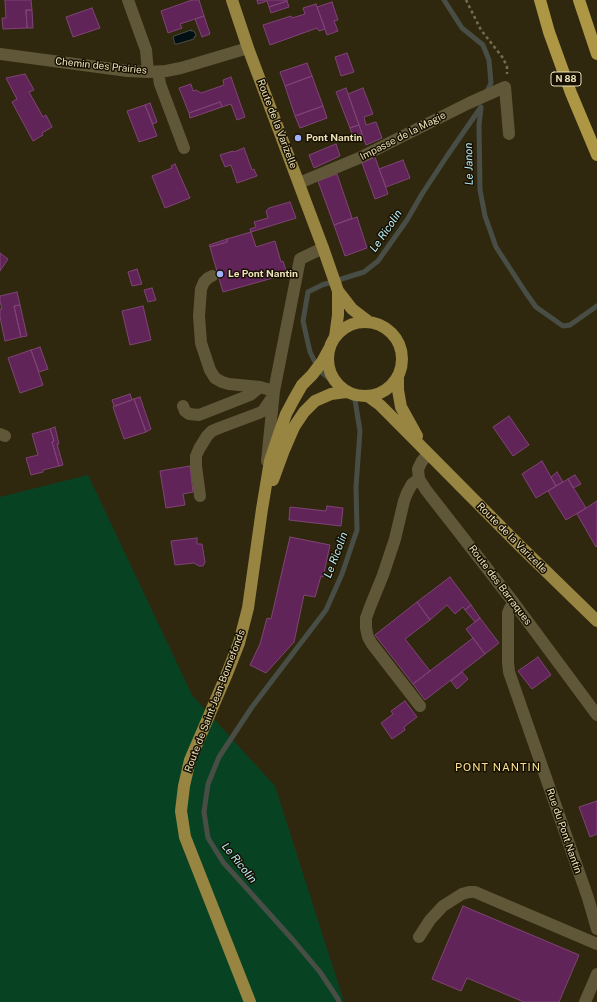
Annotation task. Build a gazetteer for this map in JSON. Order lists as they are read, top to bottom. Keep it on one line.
{"streets":{"highway":["N 88"],"main road":["Route de la Varizelle","Route de Saint-Jean-Bonnefonds"],"street":["Chemin des Prairies","Impasse de la Magie","Route des Barraques","Rue du Pont Nantin"]},"crossings":[["Chemin des Prairies","Route de la Varizelle"],["Route de la Varizelle","Impasse de la Magie"],["Route des Barraques","Rue du Pont Nantin"]],"districts":["PONT NANTIN"],"water":["Le Janon","Le Ricolin"],"places":["Pont Nantin","Le Pont Nantin"]}
